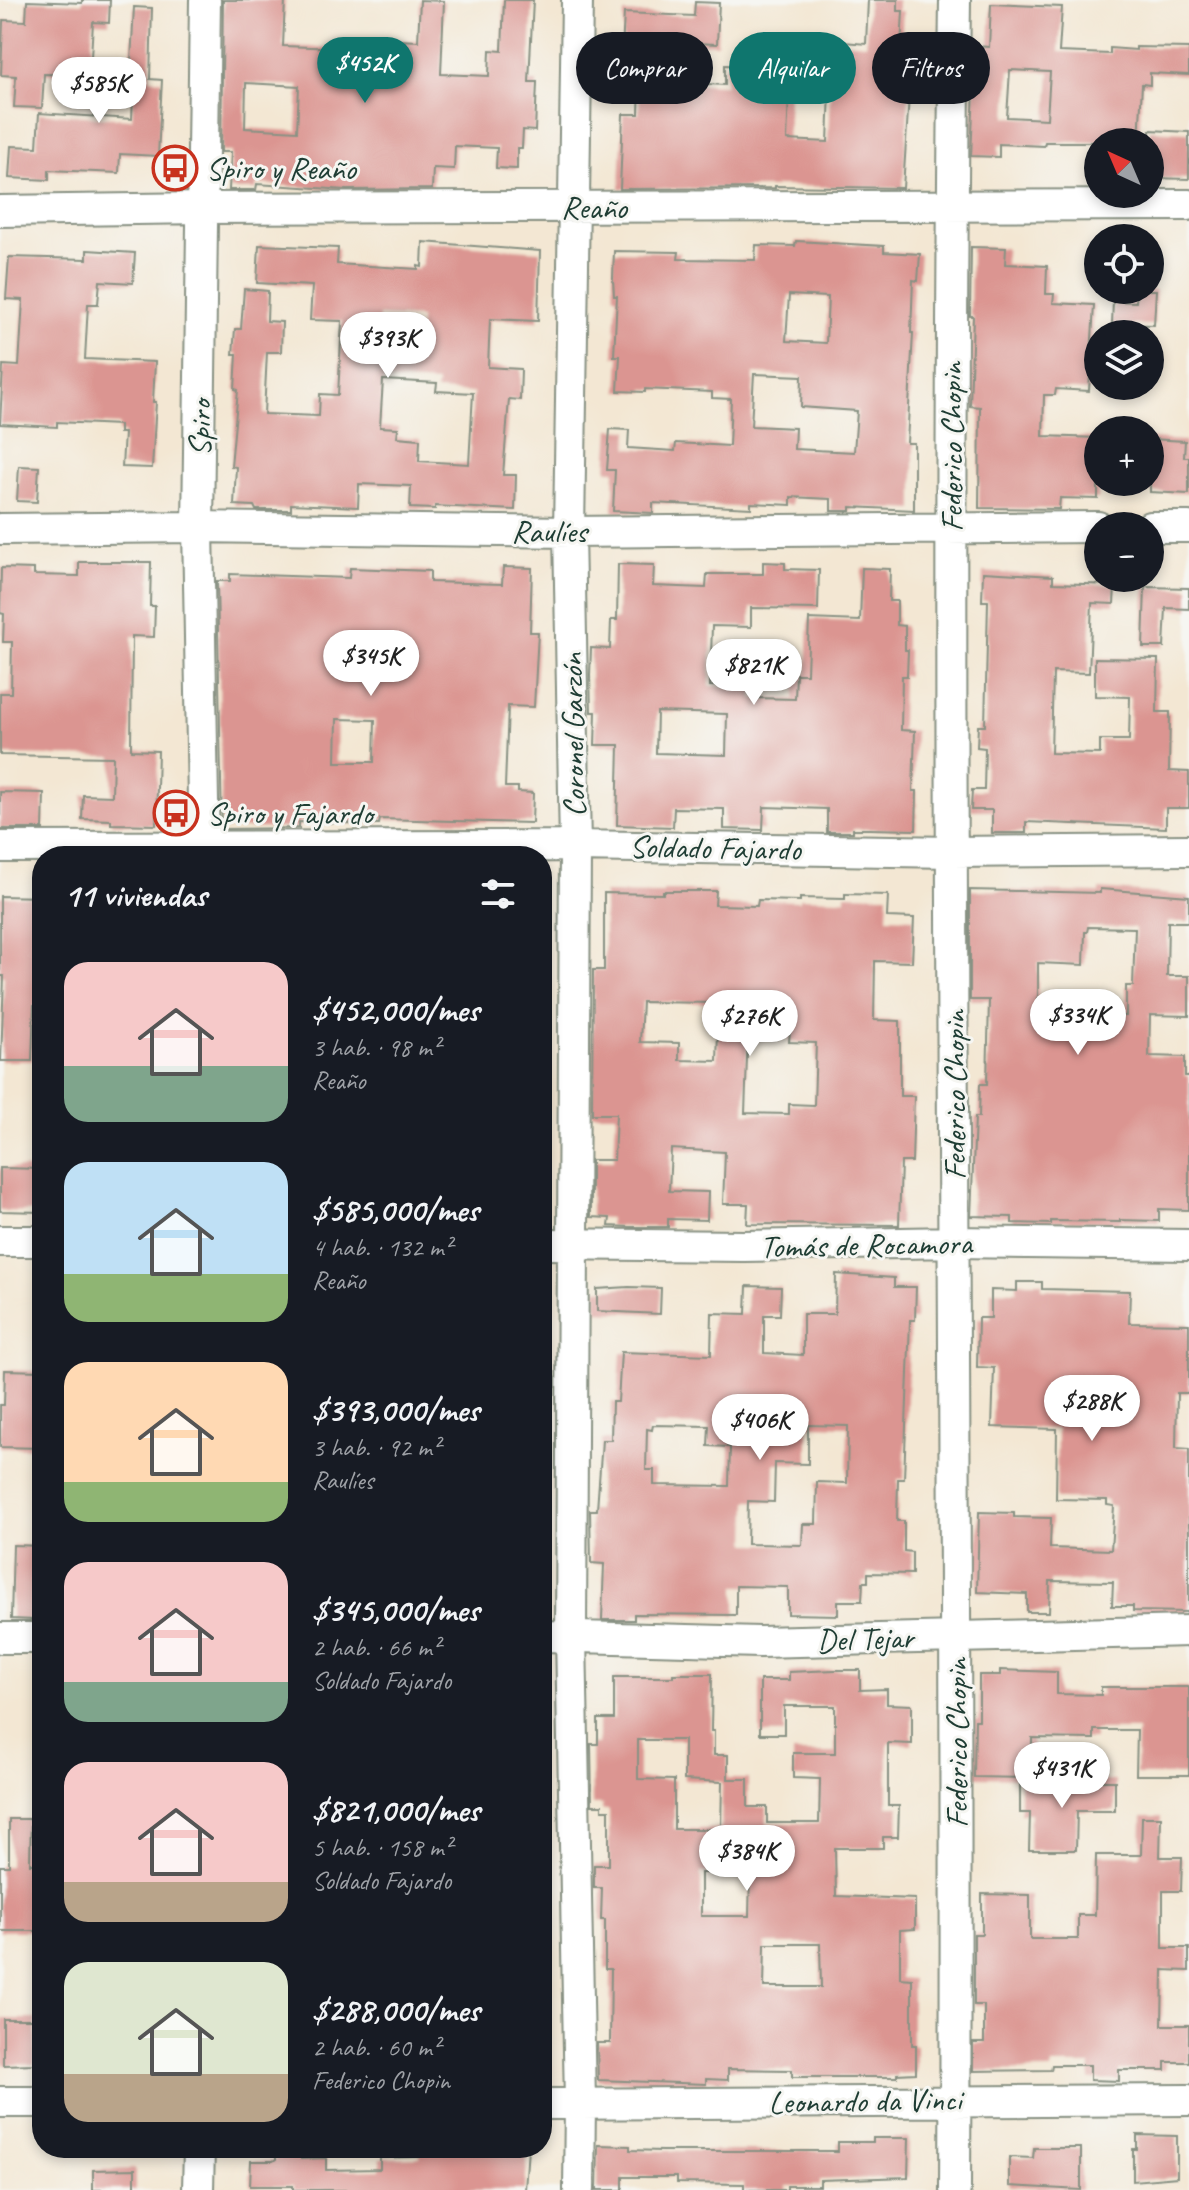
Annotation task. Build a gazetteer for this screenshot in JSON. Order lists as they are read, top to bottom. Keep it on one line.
{"streets":{"street":["Reaño","Spiro","Federico Chopin","Raulíes","Coronel Garzón","Soldado Fajardo","Tomás de Rocamora","Del Tejar","Leonardo da Vinci"]},"crossings":[["Reaño","Spiro"],["Reaño","Federico Chopin"],["Reaño","Coronel Garzón"],["Spiro","Raulíes"],["Federico Chopin","Raulíes"],["Federico Chopin","Soldado Fajardo"],["Federico Chopin","Tomás de Rocamora"],["Federico Chopin","Del Tejar"],["Federico Chopin","Leonardo da Vinci"],["Raulíes","Coronel Garzón"],["Coronel Garzón","Soldado Fajardo"],["Coronel Garzón","Tomás de Rocamora"],["Coronel Garzón","Del Tejar"],["Coronel Garzón","Leonardo da Vinci"]],"places":{"bus stop":["Spiro y Reaño","Spiro y Fajardo"]},"north":"top left","page":{"chip":["Comprar","Alquilar","Filtros"],"price":["$452K","$585K","$393K","$345K","$821K","$334K","$276K","$288K","$406K","$431K","$384K"],"map_buttons":["+","−"],"heading":"11 viviendas","list":[{"name":"$452,000/mes","note":"3 hab. · 98 m² · Reaño"},{"name":"$585,000/mes","note":"4 hab. · 132 m² · Reaño"},{"name":"$393,000/mes","note":"3 hab. · 92 m² · Raulíes"},{"name":"$345,000/mes","note":"2 hab. · 66 m² · Soldado Fajardo"},{"name":"$821,000/mes","note":"5 hab. · 158 m² · Soldado Fajardo"},{"name":"$288,000/mes","note":"2 hab. · 60 m² · Federico Chopin"}]}}
